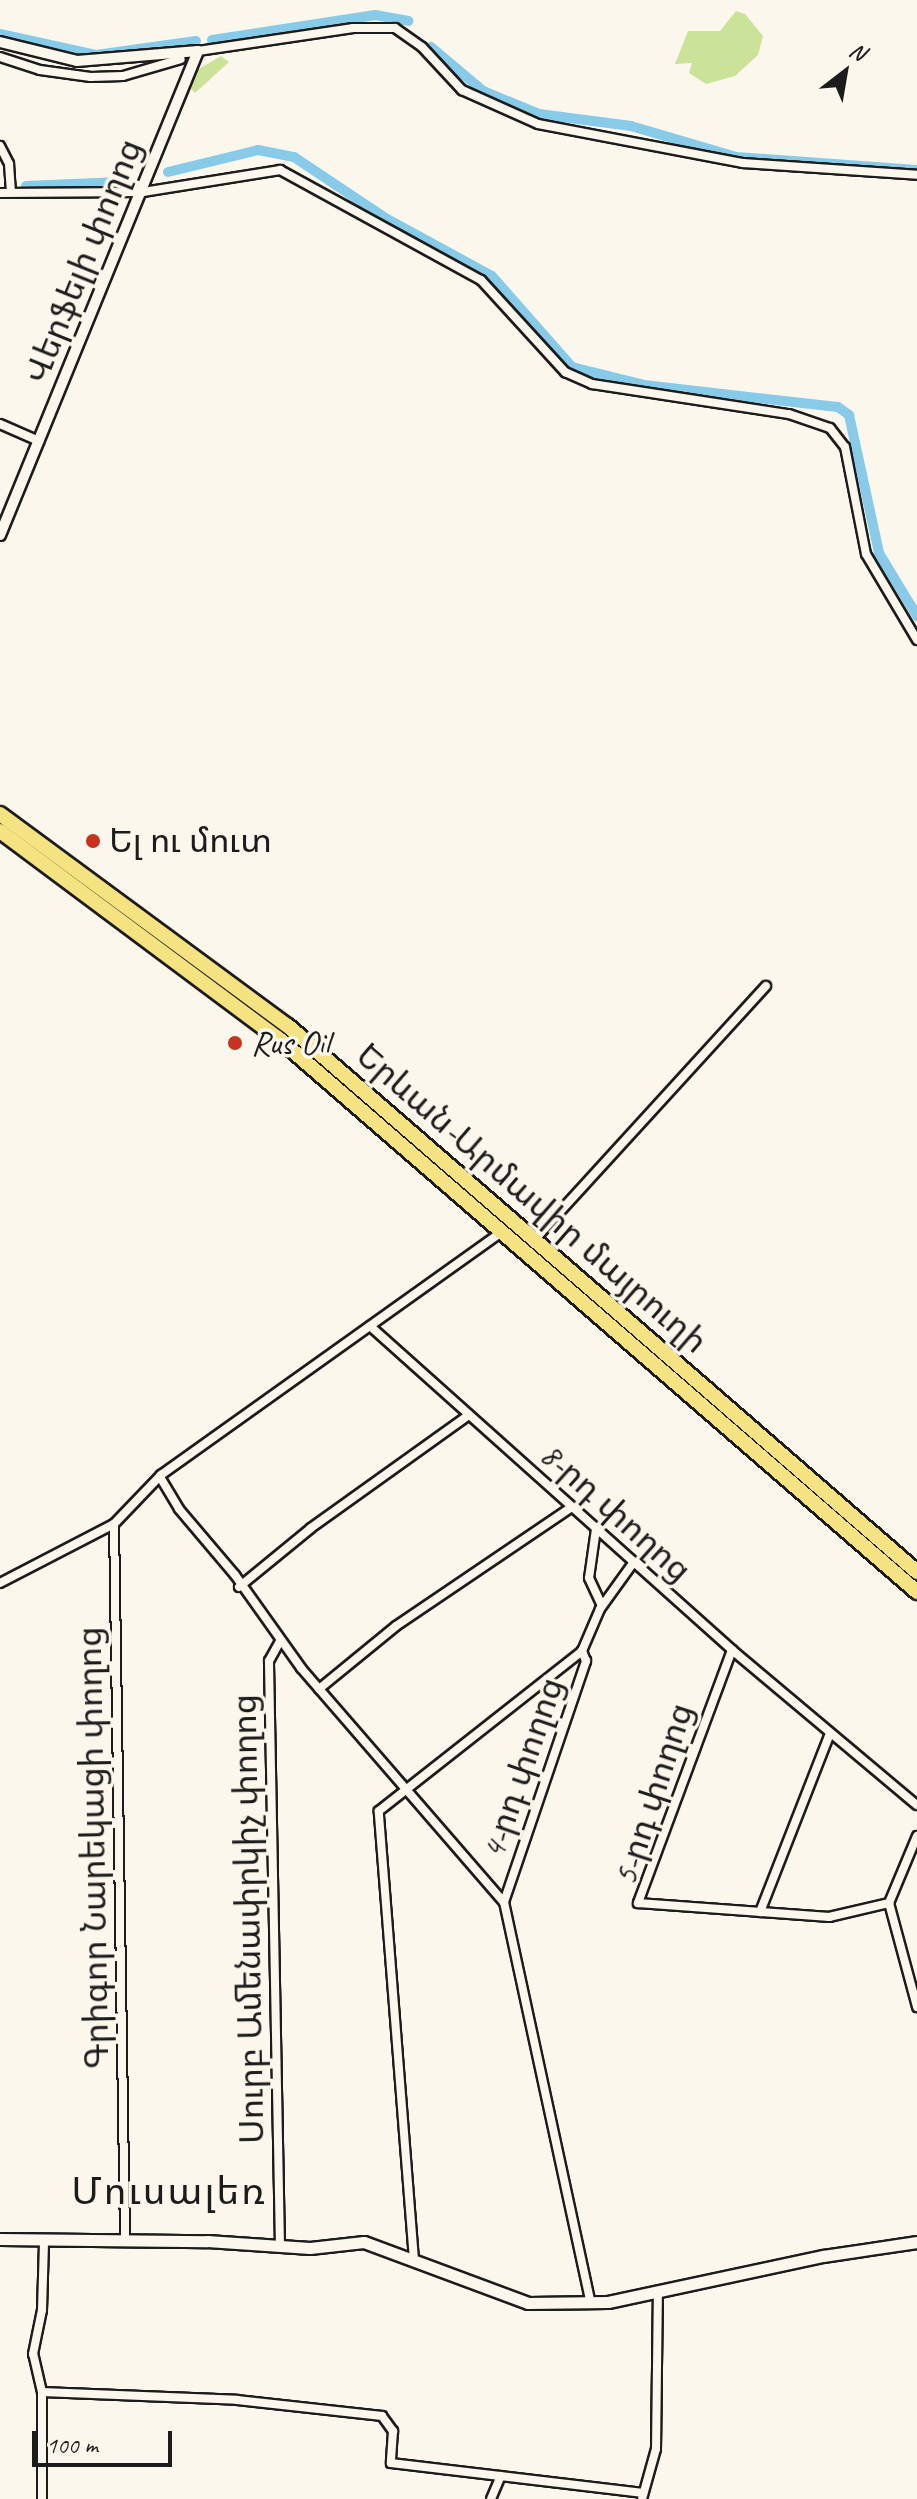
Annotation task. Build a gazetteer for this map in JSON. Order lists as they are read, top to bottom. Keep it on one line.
{"streets":{"highway":["Երևան-Արմավիր մայրուղի"],"street":["Վերֆելի փողոց","8-րդ փողոց","4-րդ փողոց","5-րդ փողոց","Գրիգոր Նարեկացի փողոց","Սուրբ Ամենափրկիչ փողոց"]},"crossings":[["8-րդ փողոց","5-րդ փողոց"]],"districts":["Մուսալեռ"],"places":["Ել ու մուտ","Rus Oil"],"scale_bar":"100 m","north":"top right"}
